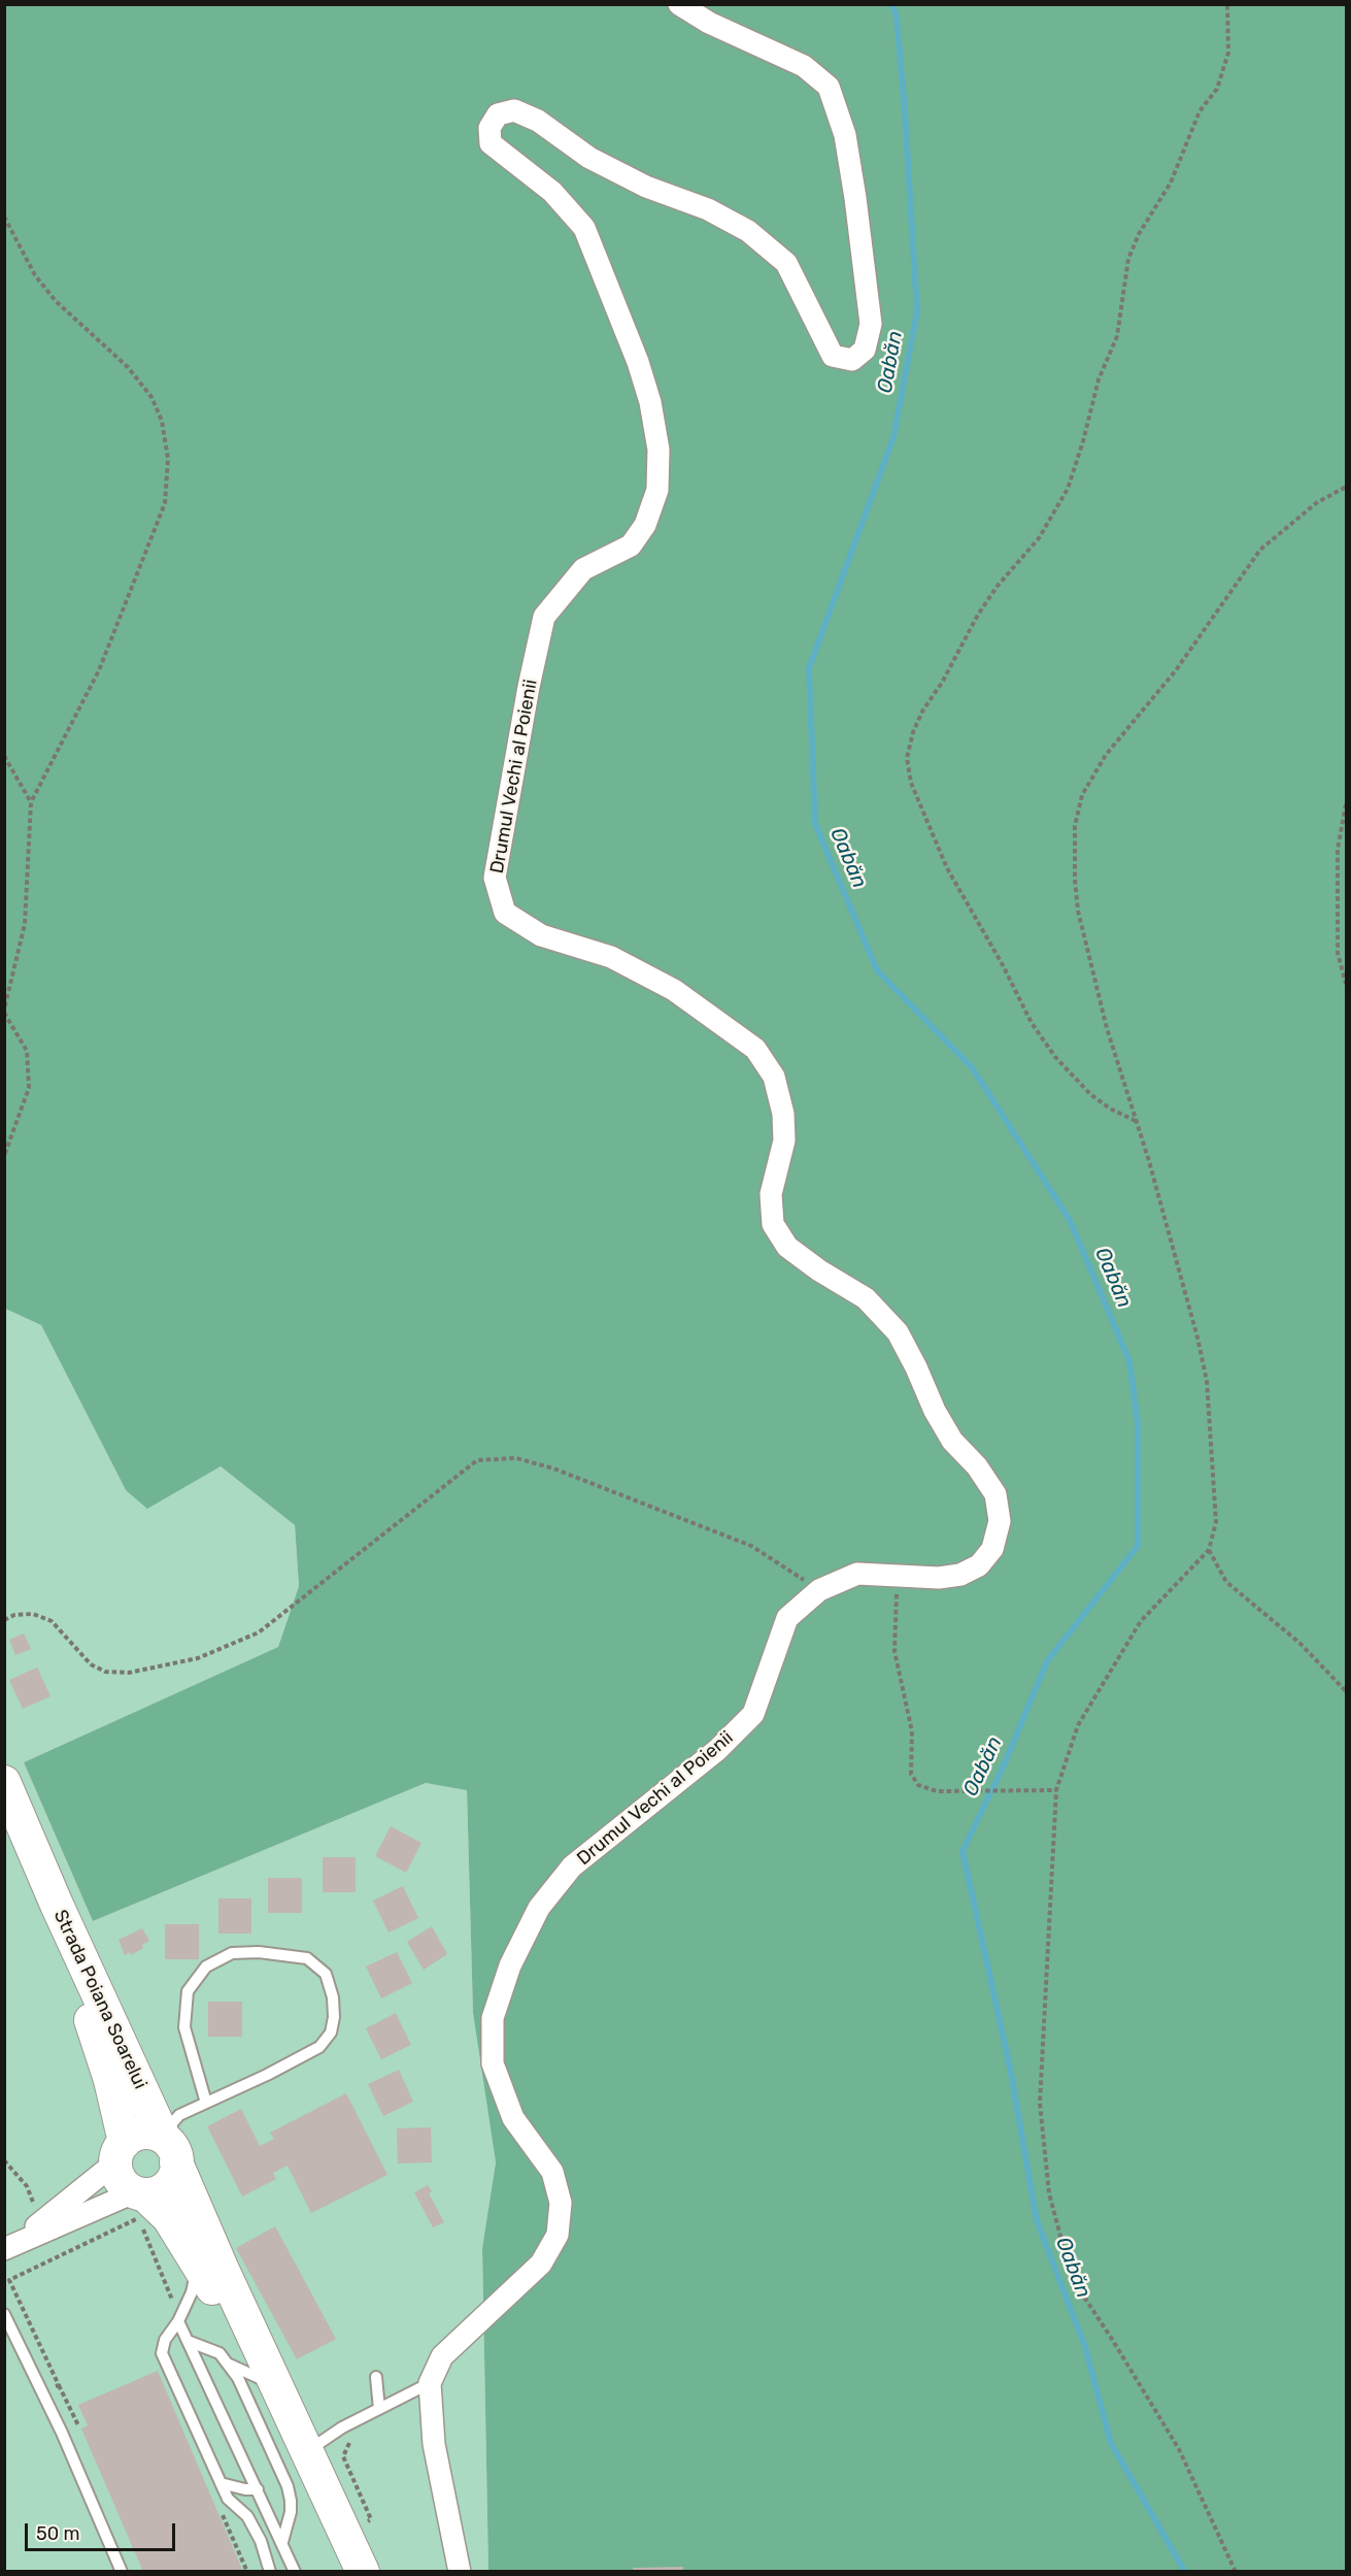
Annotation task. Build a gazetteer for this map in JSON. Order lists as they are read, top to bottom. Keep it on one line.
{"streets":{"main road":["Strada Poiana Soarelui"],"street":["Drumul Vechi al Poienii"]},"water":["Oabăn"],"scale_bar":"50 m"}
